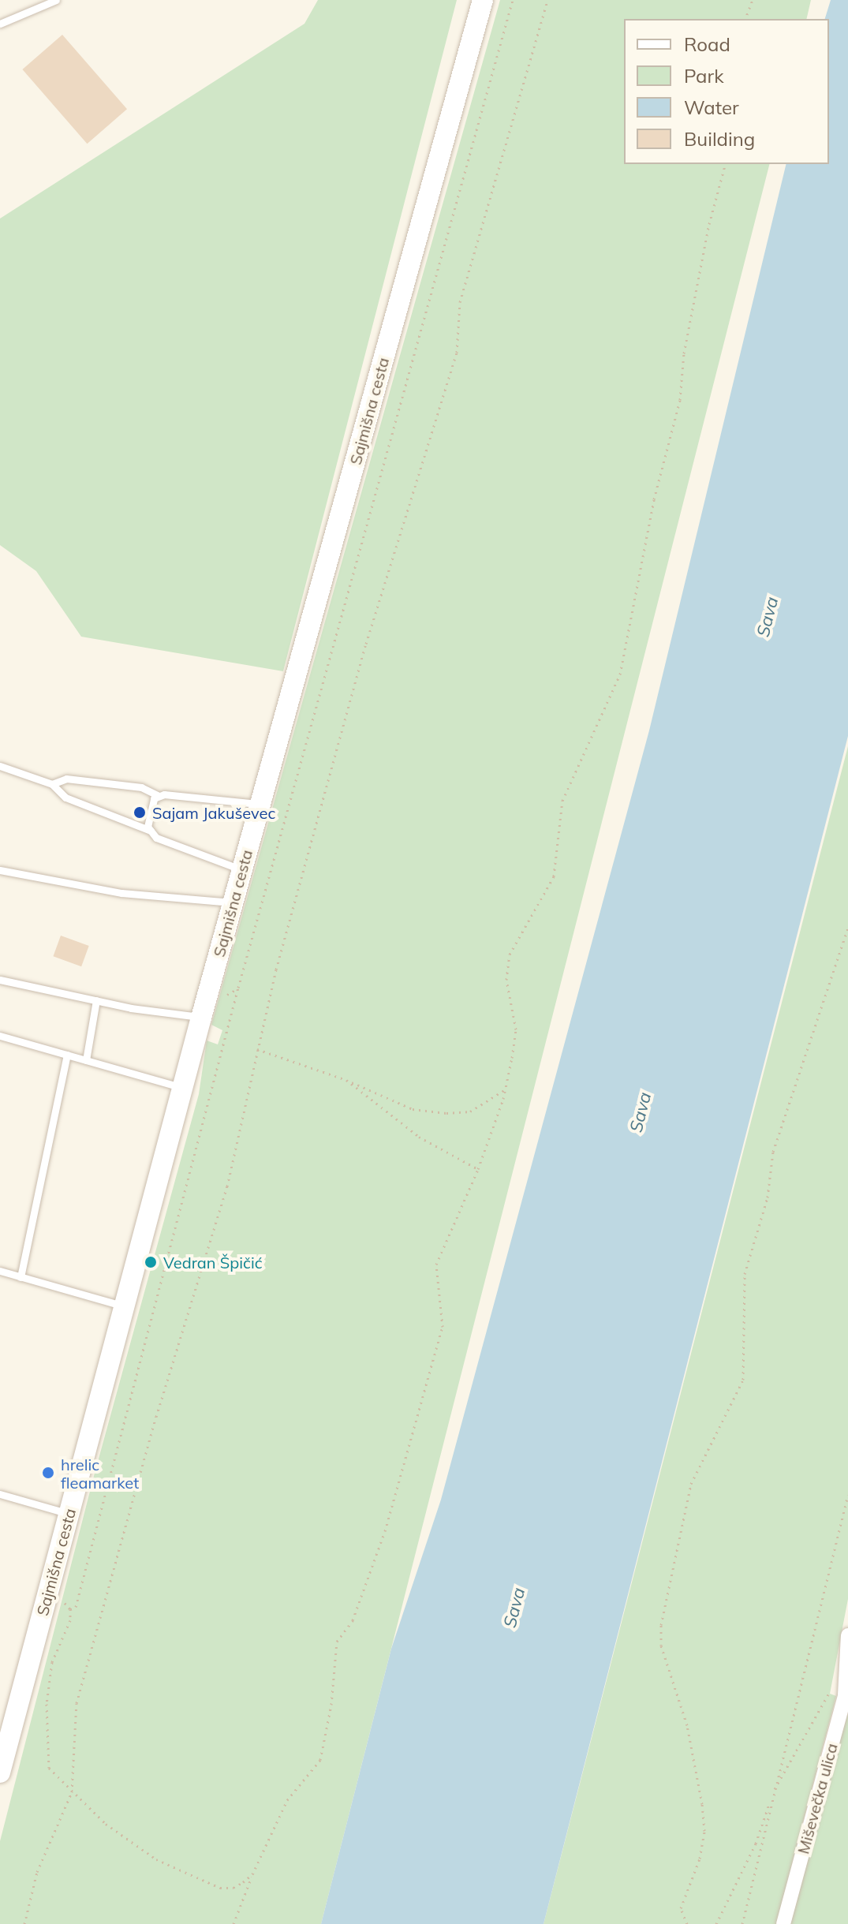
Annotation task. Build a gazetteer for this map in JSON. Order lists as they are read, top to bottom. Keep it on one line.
{"streets":{"street":["Sajmišna cesta","Miševečka ulica"]},"water":["Sava"],"places":["Sajam Jakuševec","Vedran Špičić","hrelic fleamarket"],"legend":["Road","Park","Water","Building"]}
